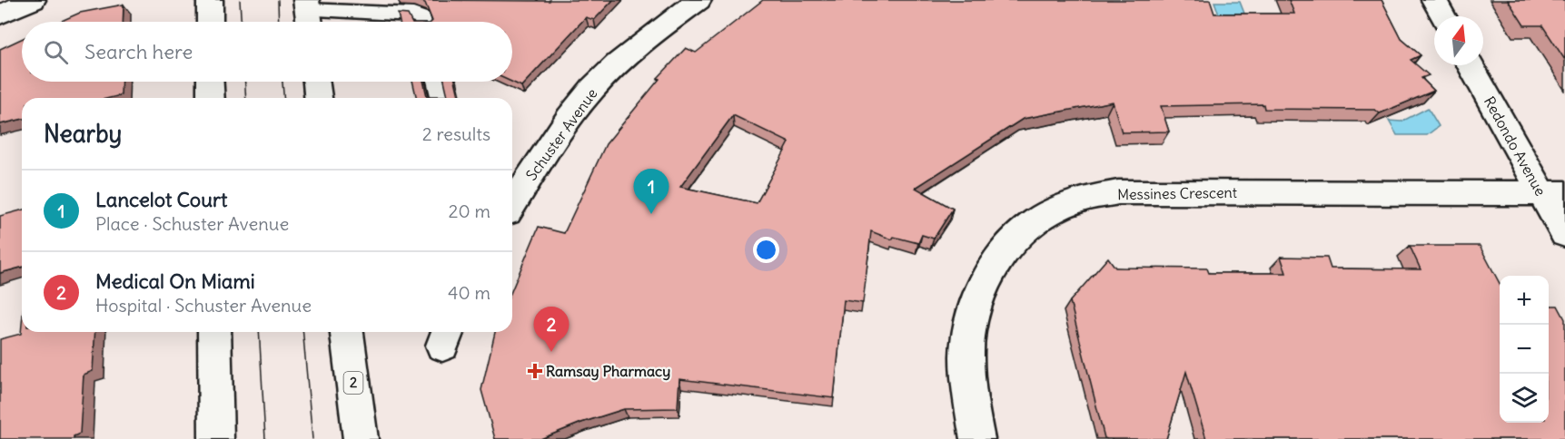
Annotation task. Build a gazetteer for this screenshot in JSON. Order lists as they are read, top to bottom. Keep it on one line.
{"streets":{"main road":["Schuster Avenue","Redondo Avenue","Messines Crescent","2"]},"crossings":[["Redondo Avenue","Messines Crescent"]],"places":{"health":["Ramsay Pharmacy"]},"north":"top","page":{"search":"Search here","heading":["Nearby","2 results"],"pins":["1","2"],"list":[{"mark":"1","name":"Lancelot Court","note":"Place · Schuster Avenue","value":"20 m"},{"mark":"2","name":"Medical On Miami","note":"Hospital · Schuster Avenue","value":"40 m"}],"map_buttons":["+","−"]}}
